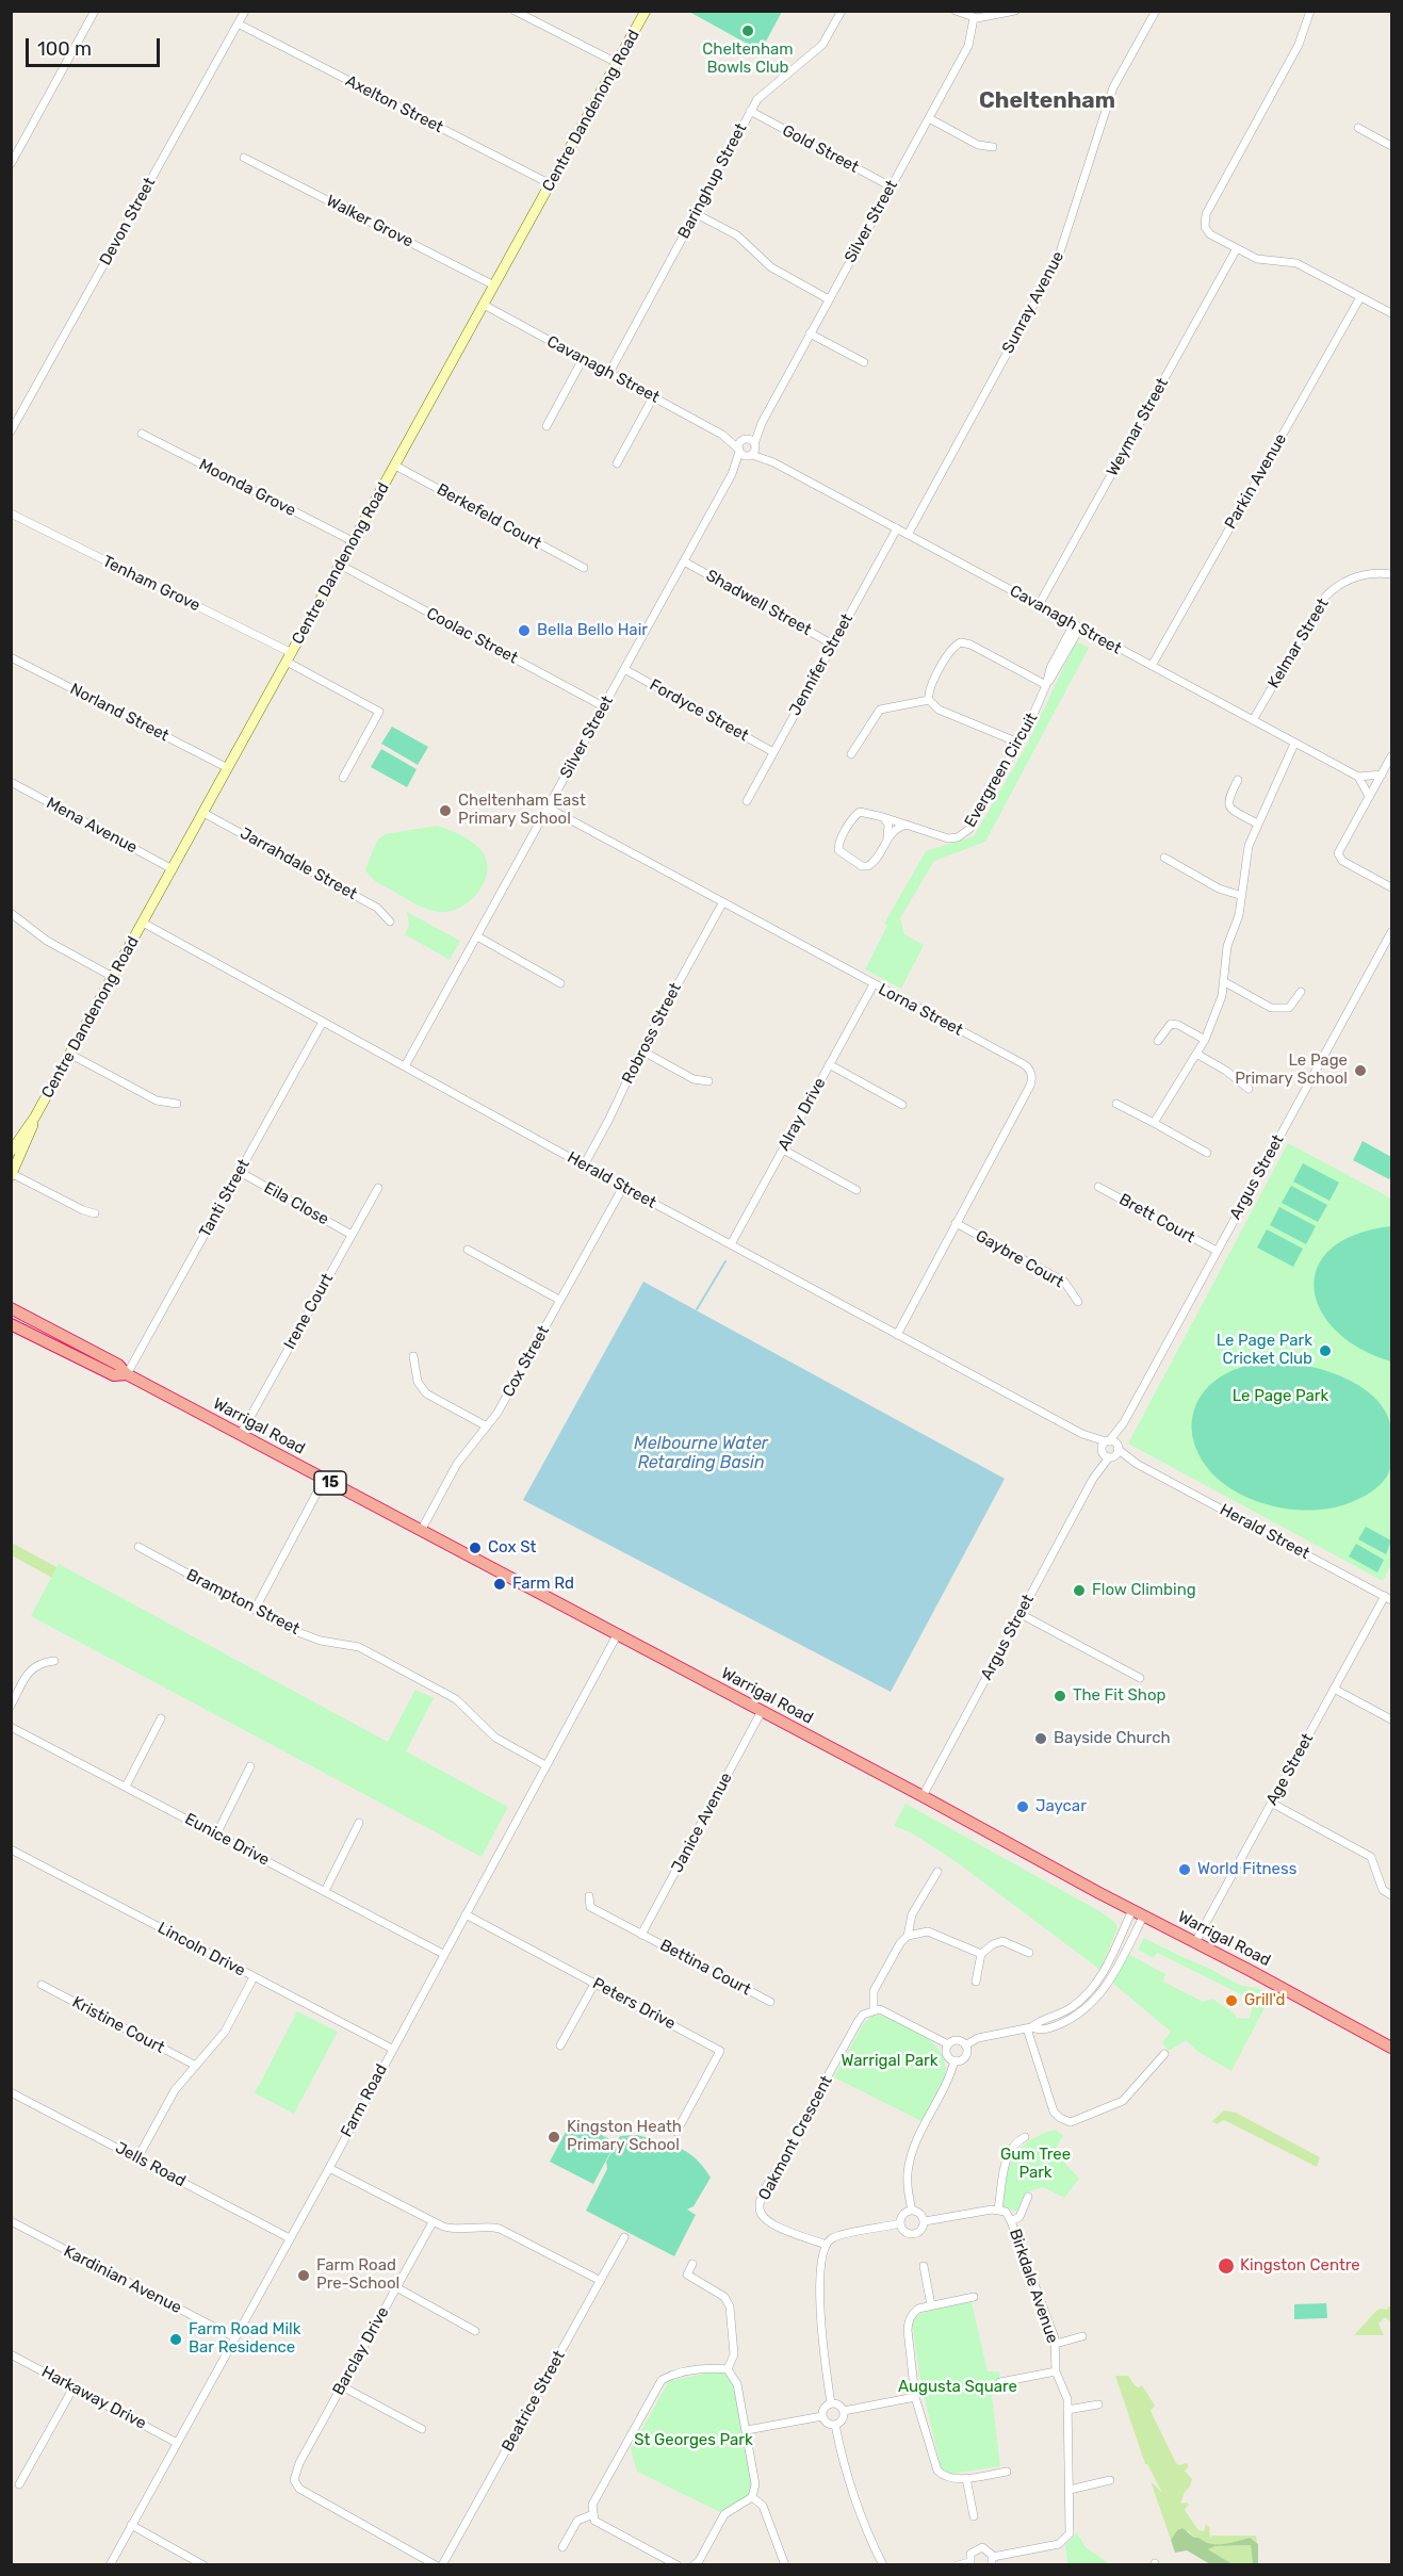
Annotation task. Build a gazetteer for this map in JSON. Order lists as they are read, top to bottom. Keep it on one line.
{"streets":{"highway":["Warrigal Road","15"],"main road":["Centre Dandenong Road"],"street":["Axelton Street","Gold Street","Baringhup Street","Devon Street","Walker Grove","Silver Street","Sunray Avenue","Cavanagh Street","Weymar Street","Parkin Avenue","Moonda Grove","Berkefeld Court","Tenham Grove","Shadwell Street","Coolac Street","Kelmar Street","Jennifer Street","Fordyce Street","Norland Street","Evergreen Circuit","Mena Avenue","Jarrahdale Street","Lorna Street","Robross Street","Alray Drive","Argus Street","Herald Street","Tanti Street","Eila Close","Brett Court","Gaybre Court","Irene Court","Cox Street","Brampton Street","Age Street","Janice Avenue","Eunice Drive","Lincoln Drive","Bettina Court","Peters Drive","Kristine Court","Farm Road","Oakmont Crescent","Jells Road","Kardinian Avenue","Birkdale Avenue","Barclay Drive","Harkaway Drive","Beatrice Street"]},"crossings":[["Axelton Street","Centre Dandenong Road"],["Axelton Street","Devon Street"],["Centre Dandenong Road","Walker Grove"],["Centre Dandenong Road","Cavanagh Street"],["Centre Dandenong Road","Moonda Grove"],["Centre Dandenong Road","Berkefeld Court"],["Centre Dandenong Road","Tenham Grove"],["Centre Dandenong Road","Coolac Street"],["Centre Dandenong Road","Norland Street"],["Centre Dandenong Road","Mena Avenue"],["Centre Dandenong Road","Jarrahdale Street"],["Centre Dandenong Road","Herald Street"],["Gold Street","Baringhup Street"],["Gold Street","Silver Street"],["Baringhup Street","Cavanagh Street"],["Silver Street","Cavanagh Street"],["Silver Street","Shadwell Street"],["Silver Street","Coolac Street"],["Silver Street","Fordyce Street"],["Silver Street","Lorna Street"],["Silver Street","Herald Street"],["Sunray Avenue","Cavanagh Street"],["Cavanagh Street","Weymar Street"],["Cavanagh Street","Parkin Avenue"],["Cavanagh Street","Kelmar Street"],["Cavanagh Street","Jennifer Street"],["Cavanagh Street","Evergreen Circuit"],["Shadwell Street","Jennifer Street"],["Jennifer Street","Fordyce Street"],["Lorna Street","Robross Street"],["Lorna Street","Alray Drive"],["Lorna Street","Herald Street"],["Lorna Street","Gaybre Court"],["Robross Street","Herald Street"],["Alray Drive","Herald Street"],["Argus Street","Herald Street"],["Argus Street","Brett Court"],["Argus Street","Warrigal Road"],["Herald Street","Tanti Street"],["Herald Street","Cox Street"],["Herald Street","Age Street"],["Tanti Street","Eila Close"],["Tanti Street","Warrigal Road"],["Eila Close","Irene Court"],["Irene Court","Warrigal Road"],["Cox Street","Warrigal Road"],["Warrigal Road","Age Street"],["Warrigal Road","Janice Avenue"],["Warrigal Road","Farm Road"],["Brampton Street","Farm Road"],["Janice Avenue","Bettina Court"],["Eunice Drive","Farm Road"],["Lincoln Drive","Farm Road"],["Peters Drive","Farm Road"],["Farm Road","Jells Road"],["Farm Road","Kardinian Avenue"],["Farm Road","Harkaway Drive"]],"districts":["Cheltenham"],"water":["Melbourne Water Retarding Basin"],"parks":["Le Page Park","Warrigal Park","Gum Tree Park","Augusta Square","St Georges Park"],"places":["Cheltenham Bowls Club","Bella Bello Hair","Cheltenham East Primary School","Le Page Primary School","Le Page Park Cricket Club","Cox St","Farm Rd","Flow Climbing","The Fit Shop","Bayside Church","Jaycar","World Fitness","Grill'd","Kingston Heath Primary School","Kingston Centre","Farm Road Pre-School","Farm Road Milk Bar Residence"],"scale_bar":"100 m"}
